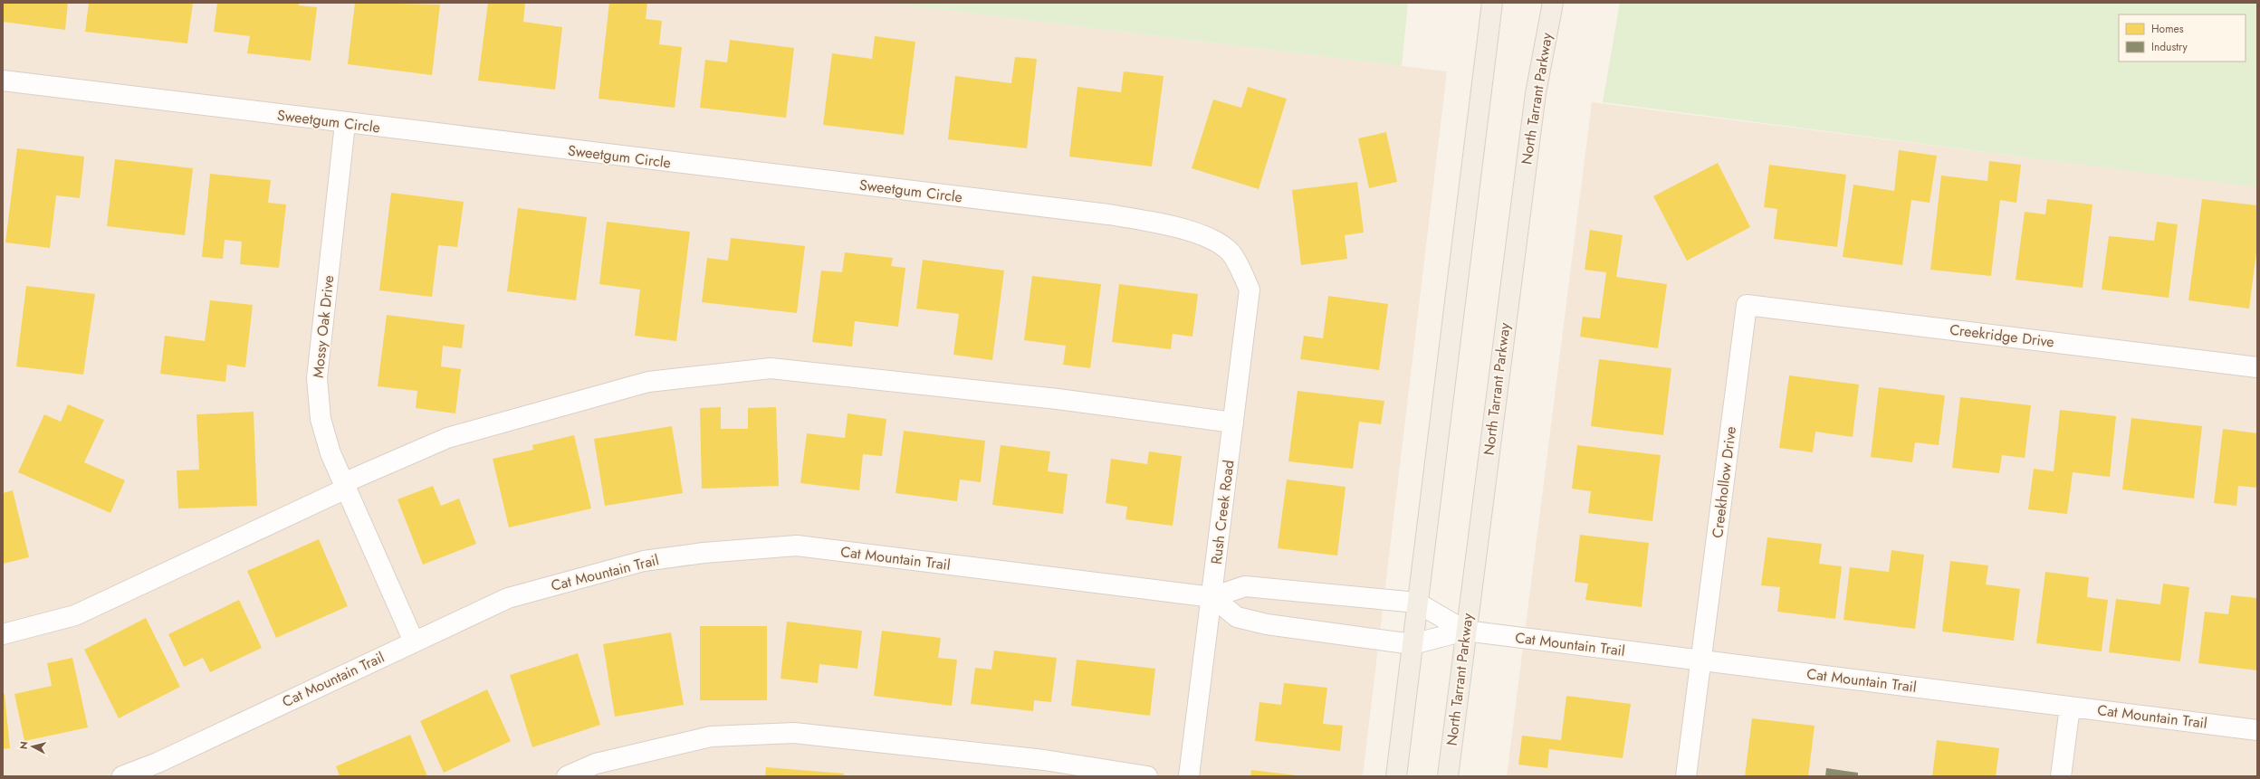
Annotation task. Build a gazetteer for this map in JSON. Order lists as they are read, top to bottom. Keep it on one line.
{"streets":{"main road":["North Tarrant Parkway"],"street":["Sweetgum Circle","Mossy Oak Drive","Creekridge Drive","Creekhollow Drive","Rush Creek Road","Cat Mountain Trail"]},"crossings":[["North Tarrant Parkway","Cat Mountain Trail"],["Sweetgum Circle","Mossy Oak Drive"],["Sweetgum Circle","Rush Creek Road"],["Mossy Oak Drive","Cat Mountain Trail"],["Creekridge Drive","Creekhollow Drive"],["Creekhollow Drive","Cat Mountain Trail"],["Rush Creek Road","Cat Mountain Trail"]],"legend":["Homes","Industry"],"north":"left"}
